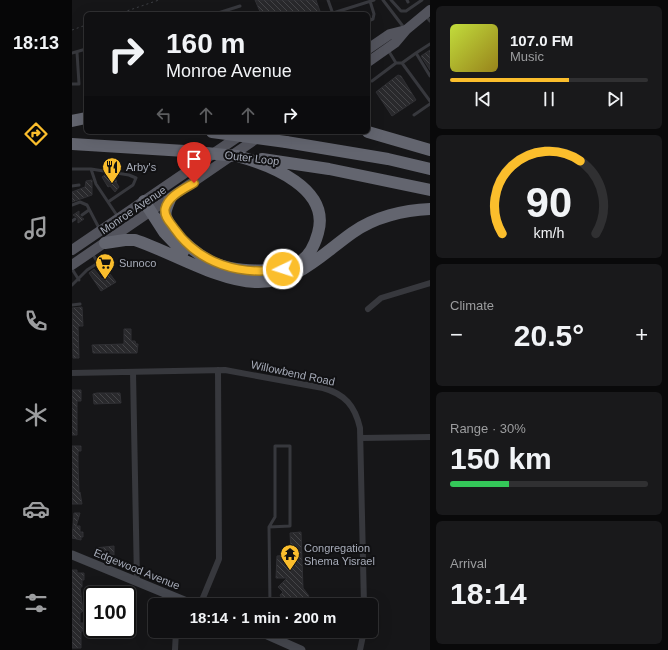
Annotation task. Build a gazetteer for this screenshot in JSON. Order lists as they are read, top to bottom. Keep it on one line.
{"streets":{"highway":["Outer Loop"],"main road":["Monroe Avenue"],"street":["Willowbend Road","Edgewood Avenue"]},"places":{"restaurant":["Arby's"],"supermarket":["Sunoco"],"temple":["Congregation Shema Yisrael"]},"page":{"tabs":"18:13","turn":["160 m","Monroe Avenue"],"song":["107.0 FM","Music"],"tile":["Climate",["Range · 30%","150 km"],["Arrival","18:14"]],"heat":["−","20.5°","+"],"limit":"100","trip":"18:14 · 1 min · 200 m","gauge":["90","km/h"]}}
